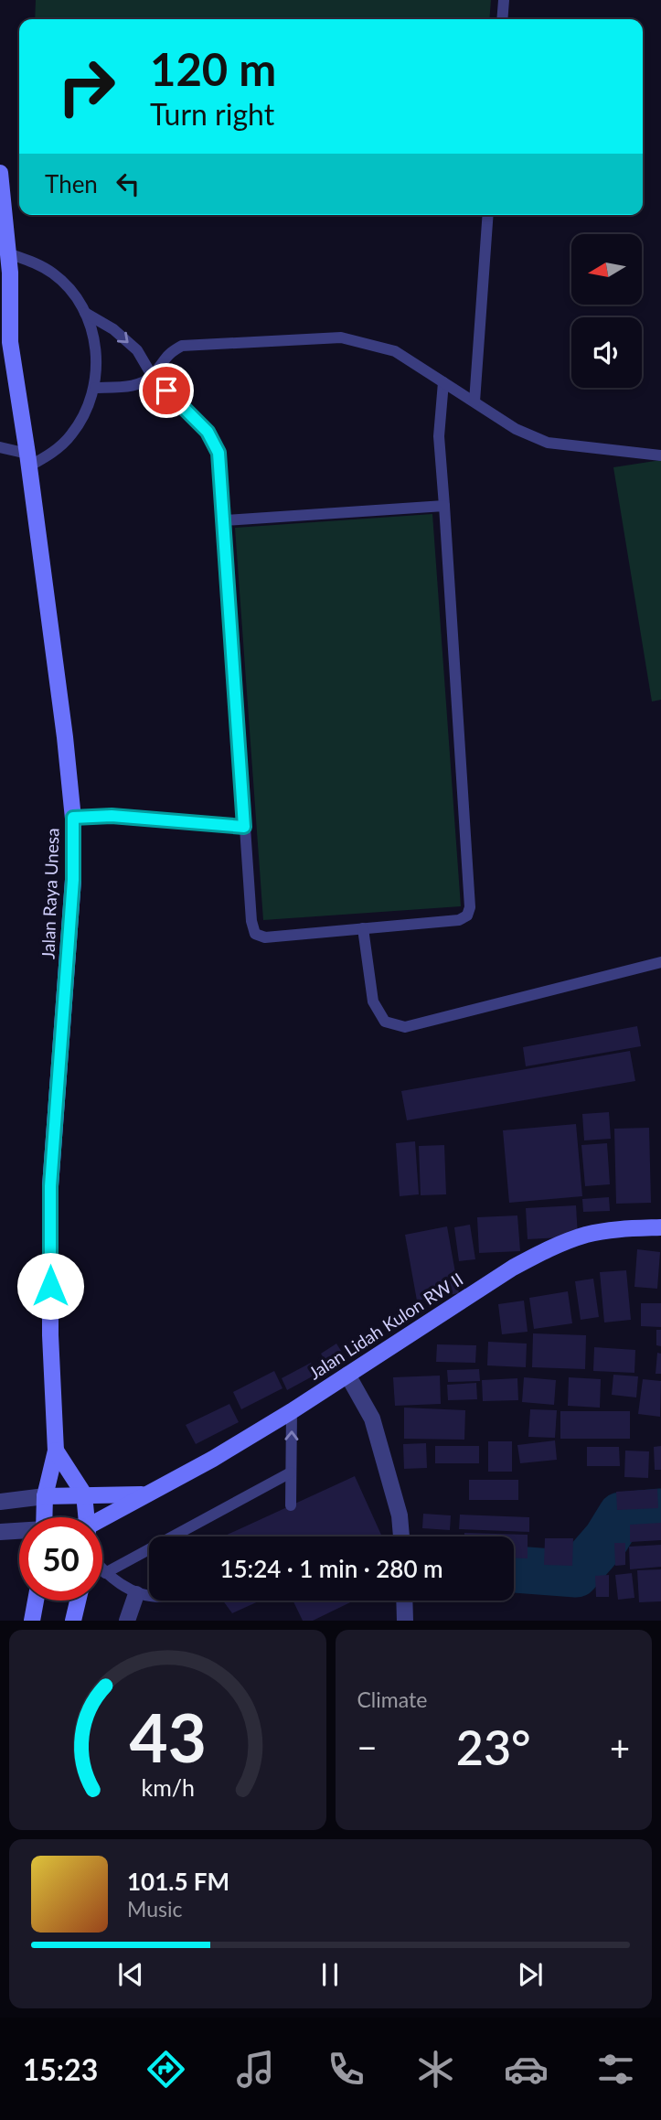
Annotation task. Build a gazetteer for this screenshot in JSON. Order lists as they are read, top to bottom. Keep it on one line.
{"streets":{"main road":["Jalan Raya Unesa","Jalan Lidah Kulon RW II"]},"north":"left","page":{"turn":["120 m","Turn right"],"then":"Then","limit":"50","trip":"15:24 · 1 min · 280 m","tile":"Climate","heat":["−","23°","+"],"song":["101.5 FM","Music"],"tabs":"15:23","gauge":["43","km/h"]}}
